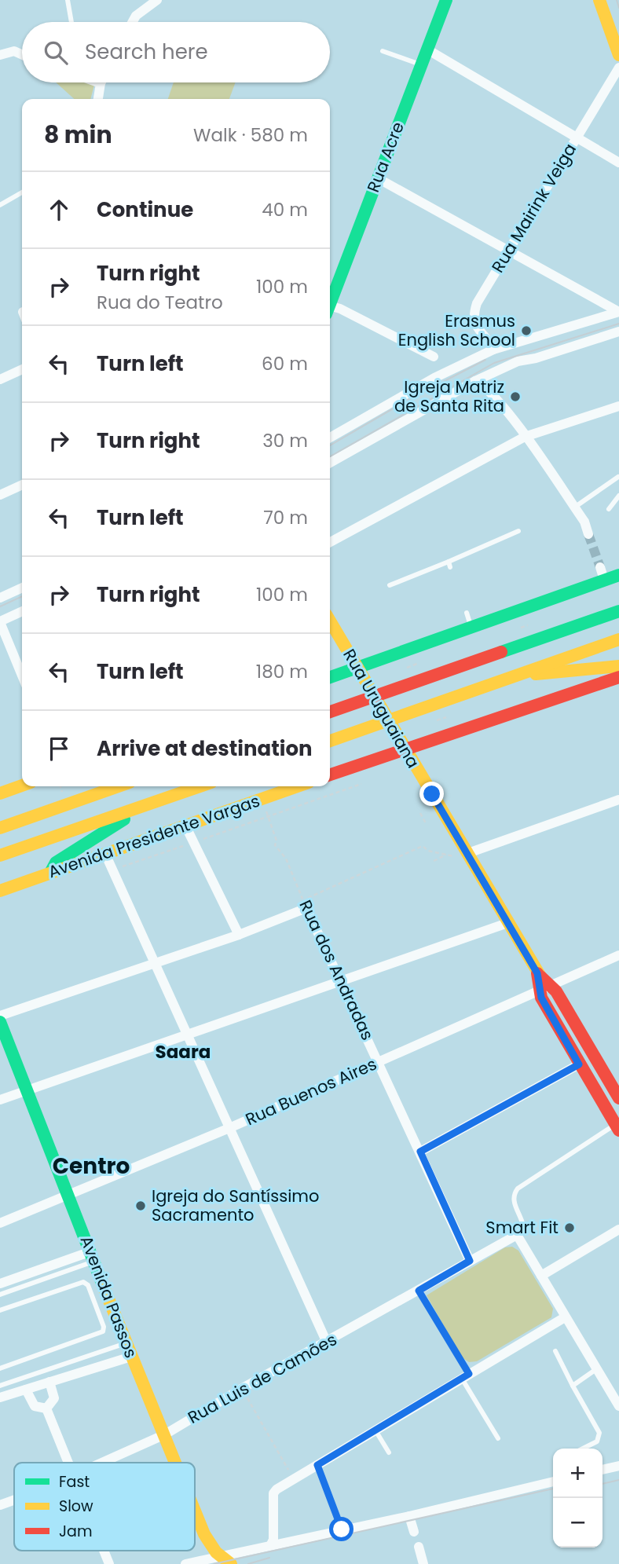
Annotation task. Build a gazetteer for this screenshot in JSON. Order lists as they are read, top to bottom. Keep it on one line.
{"streets":{"main road":["Rua Acre","Rua Uruguaiana","Avenida Presidente Vargas","Avenida Passos"],"street":["Rua Mairink Veiga","Rua dos Andradas","Rua Buenos Aires","Rua Luis de Camões"]},"crossings":[["Rua Uruguaiana","Rua Buenos Aires"],["Avenida Presidente Vargas","Rua dos Andradas"],["Rua dos Andradas","Rua Buenos Aires"],["Rua dos Andradas","Rua Luis de Camões"],["Rua Buenos Aires","Avenida Passos"],["Avenida Passos","Rua Luis de Camões"]],"districts":["Saara","Centro"],"places":["Erasmus English School","Igreja Matriz de Santa Rita","Igreja do Santíssimo Sacramento","Smart Fit"],"legend":["Fast","Slow","Jam"],"page":{"search":"Search here","heading":["8 min","Walk · 580 m"],"list":[["Continue","40 m"],["Turn right","Rua do Teatro","100 m"],["Turn left","60 m"],["Turn right","30 m"],["Turn left","70 m"],["Turn right","100 m"],["Turn left","180 m"],"Arrive at destination"],"map_buttons":["+","−"]}}
